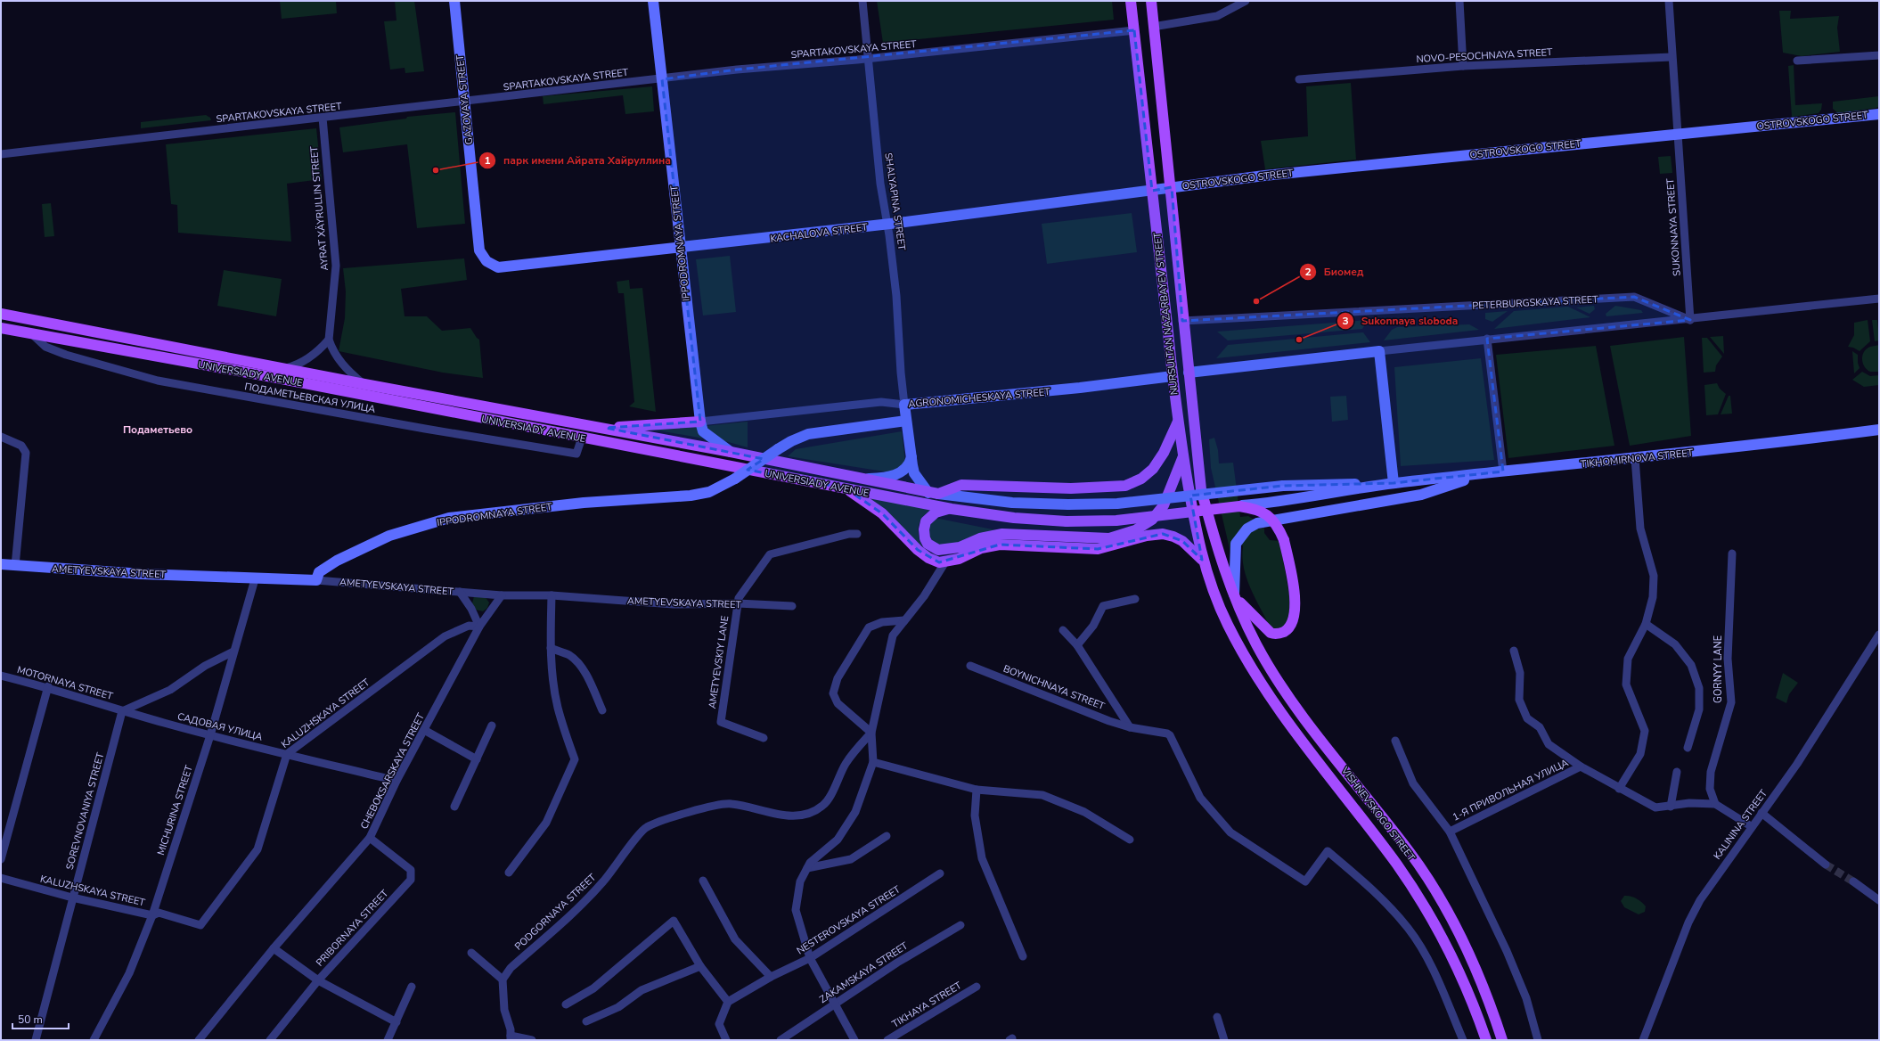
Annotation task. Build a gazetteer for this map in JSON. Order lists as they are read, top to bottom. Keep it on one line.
{"streets":{"main road":["NURSULTAN NAZARBAYEV STREET","UNIVERSIADY AVENUE","VISHNEVSKOGO STREET"],"street":["SPARTAKOVSKAYA STREET","NOVO-PESOCHNAYA STREET","GAZOVAYA STREET","OSTROVSKOGO STREET","SHALYAPINA STREET","AYRAT XÄYRULLIN STREET","SUKONNAYA STREET","KACHALOVA STREET","IPPODROMNAYA STREET","PETERBURGSKAYA STREET","ПОДАМЕТЬЕВСКАЯ УЛИЦА","AGRONOMICHESKAYA STREET","TIKHOMIRNOVA STREET","AMETYEVSKAYA STREET","AMETYEVSKIY LANE","GORNYY LANE","MOTORNAYA STREET","BOYNICHNAYA STREET","KALUZHSKAYA STREET","САДОВАЯ УЛИЦА","CHEBOKSARSKAYA STREET","1-Я ПРИВОЛЬНАЯ УЛИЦА","MICHURINA STREET","SOREVNOVANIYA STREET","KALININA STREET","PODGORNAYA STREET","NESTEROVSKAYA STREET","PRIBORNAYA STREET","ZAKAMSKAYA STREET","TIKHAYA STREET"]},"crossings":[["SPARTAKOVSKAYA STREET","GAZOVAYA STREET"],["SPARTAKOVSKAYA STREET","SHALYAPINA STREET"],["SPARTAKOVSKAYA STREET","AYRAT XÄYRULLIN STREET"],["SPARTAKOVSKAYA STREET","IPPODROMNAYA STREET"],["SPARTAKOVSKAYA STREET","NURSULTAN NAZARBAYEV STREET"],["NOVO-PESOCHNAYA STREET","SUKONNAYA STREET"],["GAZOVAYA STREET","KACHALOVA STREET"],["OSTROVSKOGO STREET","SUKONNAYA STREET"],["OSTROVSKOGO STREET","KACHALOVA STREET"],["OSTROVSKOGO STREET","NURSULTAN NAZARBAYEV STREET"],["SHALYAPINA STREET","KACHALOVA STREET"],["SHALYAPINA STREET","AGRONOMICHESKAYA STREET"],["SUKONNAYA STREET","PETERBURGSKAYA STREET"],["KACHALOVA STREET","IPPODROMNAYA STREET"],["KACHALOVA STREET","NURSULTAN NAZARBAYEV STREET"],["IPPODROMNAYA STREET","AGRONOMICHESKAYA STREET"],["IPPODROMNAYA STREET","AMETYEVSKAYA STREET"],["PETERBURGSKAYA STREET","NURSULTAN NAZARBAYEV STREET"],["NURSULTAN NAZARBAYEV STREET","UNIVERSIADY AVENUE"],["NURSULTAN NAZARBAYEV STREET","AGRONOMICHESKAYA STREET"],["NURSULTAN NAZARBAYEV STREET","VISHNEVSKOGO STREET"],["UNIVERSIADY AVENUE","ПОДАМЕТЬЕВСКАЯ УЛИЦА"],["UNIVERSIADY AVENUE","VISHNEVSKOGO STREET"],["AMETYEVSKAYA STREET","AMETYEVSKIY LANE"],["AMETYEVSKAYA STREET","CHEBOKSARSKAYA STREET"],["AMETYEVSKAYA STREET","MICHURINA STREET"],["MOTORNAYA STREET","САДОВАЯ УЛИЦА"],["MOTORNAYA STREET","SOREVNOVANIYA STREET"],["KALUZHSKAYA STREET","САДОВАЯ УЛИЦА"],["KALUZHSKAYA STREET","CHEBOKSARSKAYA STREET"],["KALUZHSKAYA STREET","MICHURINA STREET"],["KALUZHSKAYA STREET","SOREVNOVANIYA STREET"],["САДОВАЯ УЛИЦА","CHEBOKSARSKAYA STREET"],["САДОВАЯ УЛИЦА","MICHURINA STREET"],["САДОВАЯ УЛИЦА","SOREVNOVANIYA STREET"],["CHEBOKSARSKAYA STREET","PRIBORNAYA STREET"]],"districts":["Подаметьево"],"places":["парк имени Айрата Хайруллина","Биомед","Sukonnaya sloboda"],"scale_bar":"50 m"}
